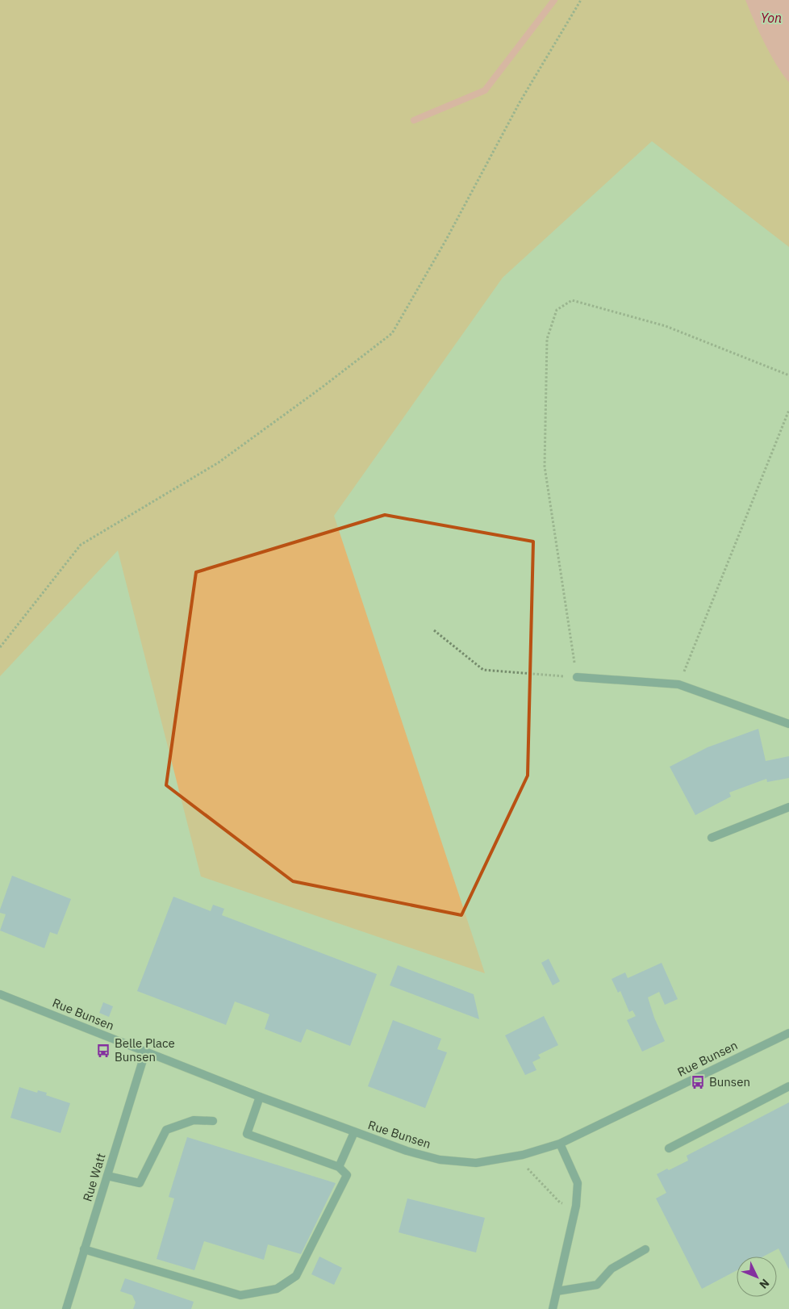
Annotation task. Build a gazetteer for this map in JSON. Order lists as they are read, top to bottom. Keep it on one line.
{"streets":{"street":["Rue Bunsen","Rue Watt"]},"crossings":[["Rue Bunsen","Rue Watt"]],"water":["Yon"],"places":{"bus stop":["Belle Place Bunsen","Bunsen"]},"north":"bottom right"}
